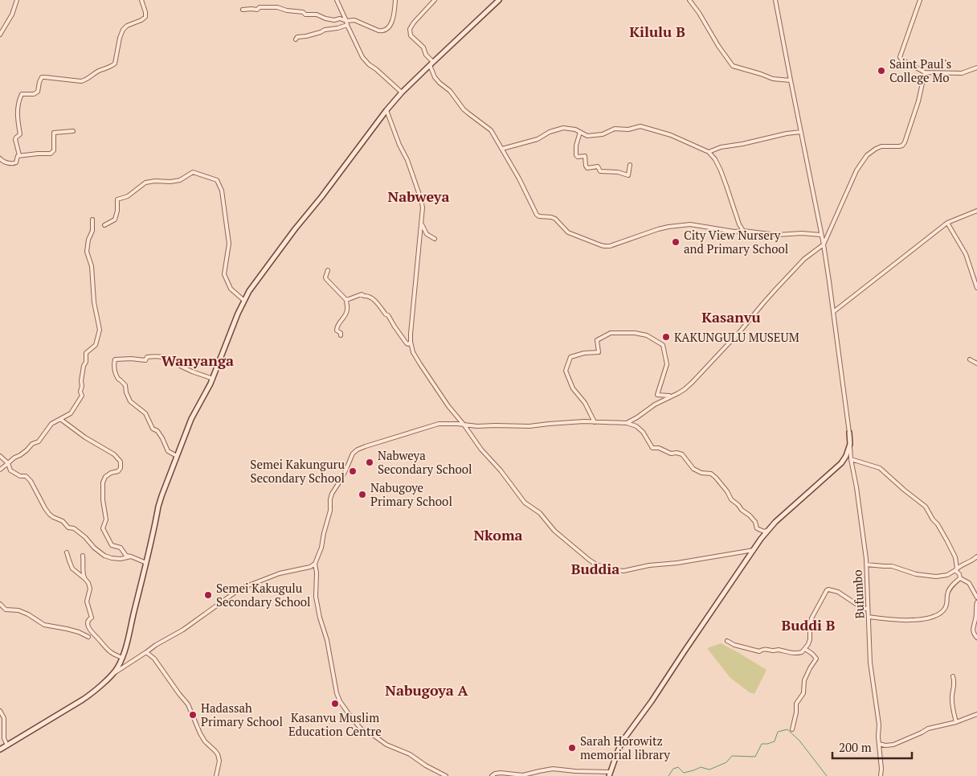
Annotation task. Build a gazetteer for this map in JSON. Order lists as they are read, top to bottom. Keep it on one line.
{"streets":{"street":["Bufumbo"]},"districts":["Kilulu B","Nabweya","Kasanvu","Wanyanga","Nkoma","Buddia","Buddi B","Nabugoya A"],"places":["Saint Paul's College Mo","City View Nursery and Primary School","KAKUNGULU MUSEUM","Nabweya Secondary School","Semei Kakunguru Secondary School","Nabugoye Primary School","Semei Kakugulu Secondary School","Kasanvu Muslim Education Centre","Hadassah Primary School","Sarah Horowitz memorial library"],"scale_bar":"200 m"}
